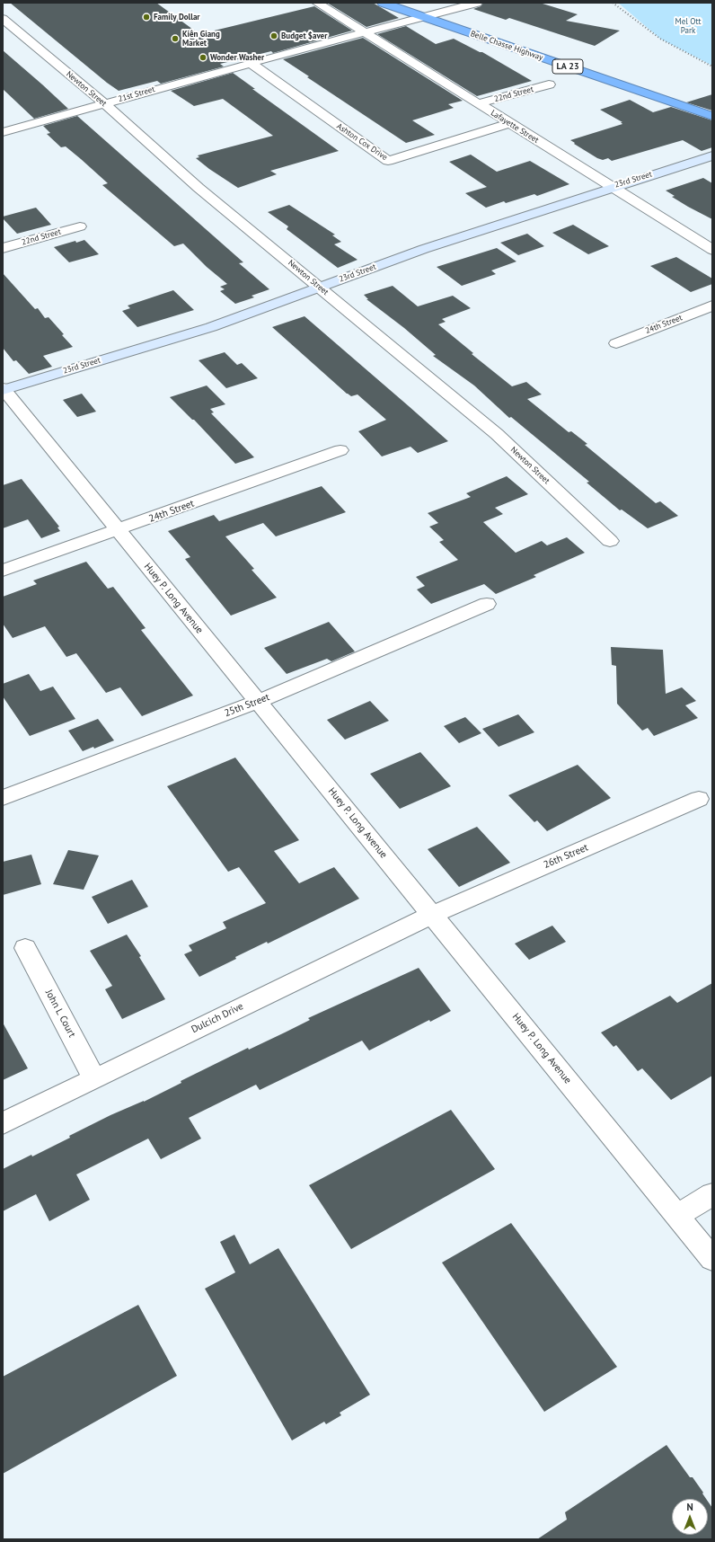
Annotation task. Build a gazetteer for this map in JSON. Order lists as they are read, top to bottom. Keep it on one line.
{"streets":{"highway":["Belle Chasse Highway","LA 23"],"street":["Newton Street","21st Street","22nd Street","Lafayette Street","Ashton Cox Drive","23rd Street","24th Street","Huey P. Long Avenue","25th Street","26th Street","John L Court","Dulcich Drive"]},"crossings":[["Belle Chasse Highway","21st Street"],["Newton Street","21st Street"],["Newton Street","23rd Street"],["21st Street","Lafayette Street"],["21st Street","Ashton Cox Drive"],["22nd Street","Lafayette Street"],["Lafayette Street","Ashton Cox Drive"],["Lafayette Street","23rd Street"],["23rd Street","Huey P. Long Avenue"],["24th Street","Huey P. Long Avenue"],["Huey P. Long Avenue","25th Street"],["Huey P. Long Avenue","26th Street"],["Huey P. Long Avenue","Dulcich Drive"],["26th Street","Dulcich Drive"],["John L Court","Dulcich Drive"]],"parks":["Mel Ott Park"],"places":["Family Dollar","Budget $aver","Kiên Giang Market","Wonder Washer"],"north":"top"}
